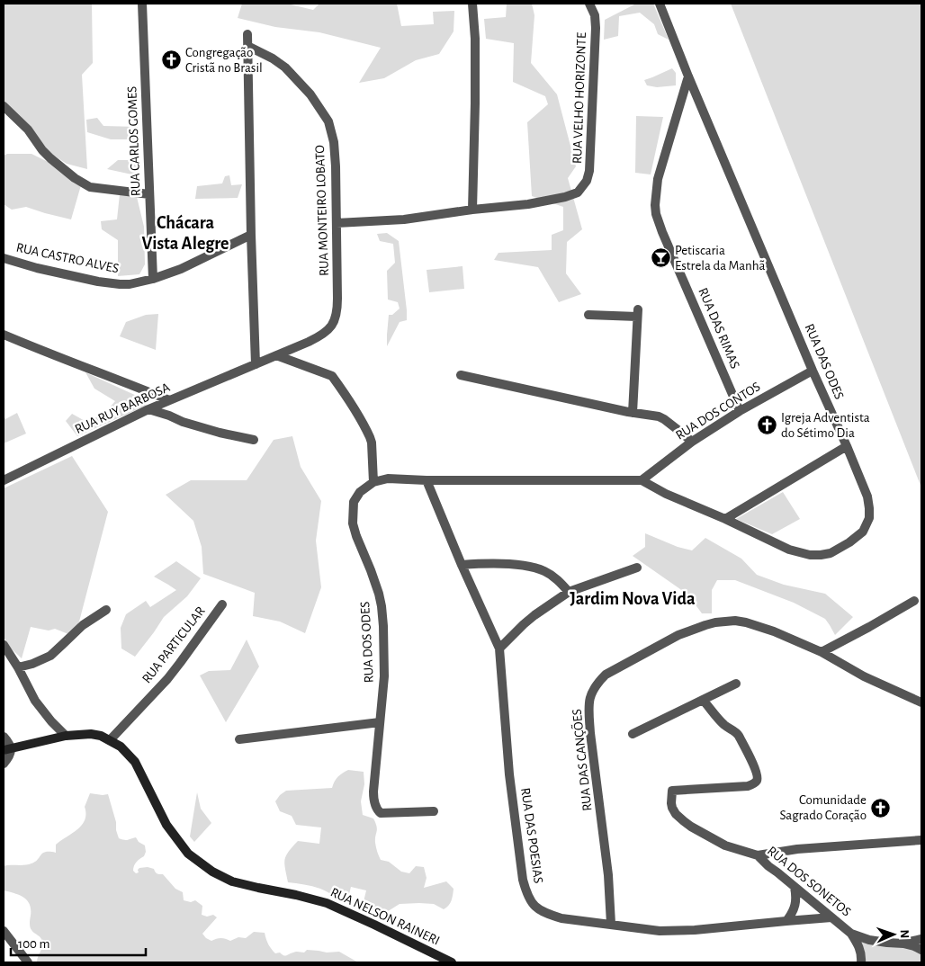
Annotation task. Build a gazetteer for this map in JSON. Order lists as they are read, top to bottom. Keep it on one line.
{"streets":{"main road":["RUA NELSON RAINERI"],"street":["RUA VELHO HORIZONTE","RUA CARLOS GOMES","RUA MONTEIRO LOBATO","RUA CASTRO ALVES","RUA DAS RIMAS","RUA DAS ODES","RUA RUY BARBOSA","RUA DOS CONTOS","RUA DOS ODES","RUA PARTICULAR","RUA DAS CANÇÕES","RUA DAS POESIAS","RUA DOS SONETOS"]},"crossings":[["RUA VELHO HORIZONTE","RUA MONTEIRO LOBATO"],["RUA CARLOS GOMES","RUA CASTRO ALVES"],["RUA MONTEIRO LOBATO","RUA RUY BARBOSA"],["RUA DAS RIMAS","RUA DAS ODES"],["RUA DAS RIMAS","RUA DOS CONTOS"],["RUA DAS ODES","RUA DOS CONTOS"],["RUA DAS ODES","RUA DAS POESIAS"],["RUA PARTICULAR","RUA NELSON RAINERI"],["RUA DAS CANÇÕES","RUA DAS POESIAS"],["RUA DAS POESIAS","RUA DOS SONETOS"]],"districts":["Chácara Vista Alegre","Jardim Nova Vida"],"places":{"church":["Congregação Cristã no Brasil","Igreja Adventista do Sétimo Dia","Comunidade Sagrado Coração"],"bar":["Petiscaria Estrela da Manhã"]},"scale_bar":"100 m","north":"right"}
